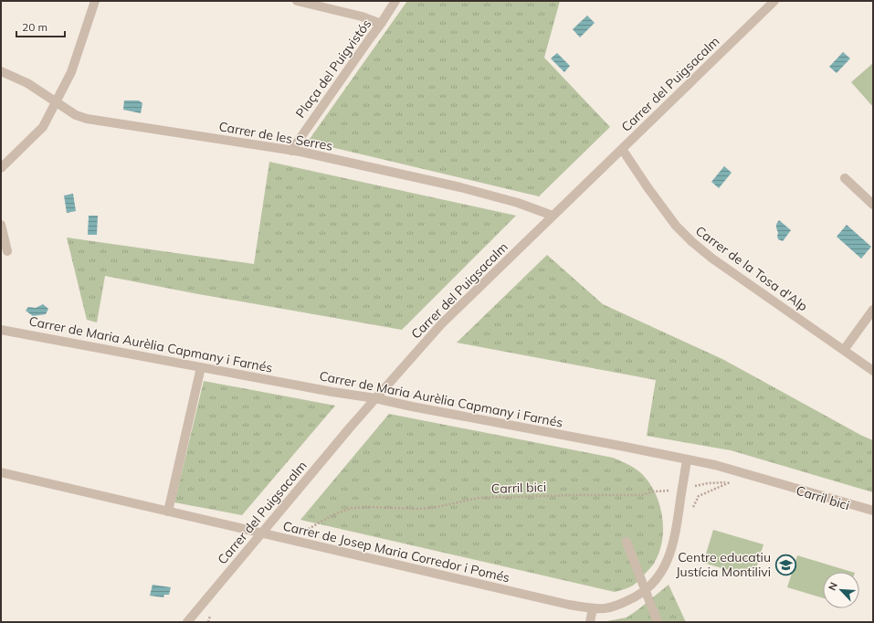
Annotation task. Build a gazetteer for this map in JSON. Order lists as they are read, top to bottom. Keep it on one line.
{"streets":{"street":["Plaça del Puigvistós","Carrer del Puigsacalm","Carrer de les Serres","Carrer de la Tosa d'Alp","Carrer de Maria Aurèlia Capmany i Farnés","Carrer de Josep Maria Corredor i Pomés"],"path":["Carril bici"]},"crossings":[["Plaça del Puigvistós","Carrer de les Serres"],["Carrer del Puigsacalm","Carrer de les Serres"],["Carrer del Puigsacalm","Carrer de la Tosa d'Alp"],["Carrer del Puigsacalm","Carrer de Maria Aurèlia Capmany i Farnés"],["Carrer del Puigsacalm","Carrer de Josep Maria Corredor i Pomés"],["Carrer de Maria Aurèlia Capmany i Farnés","Carrer de Josep Maria Corredor i Pomés"],["Carril bici","Carrer de Josep Maria Corredor i Pomés"]],"places":{"school or university":["Centre educatiu Justícia Montilivi"]},"scale_bar":"20 m","north":"top left"}
